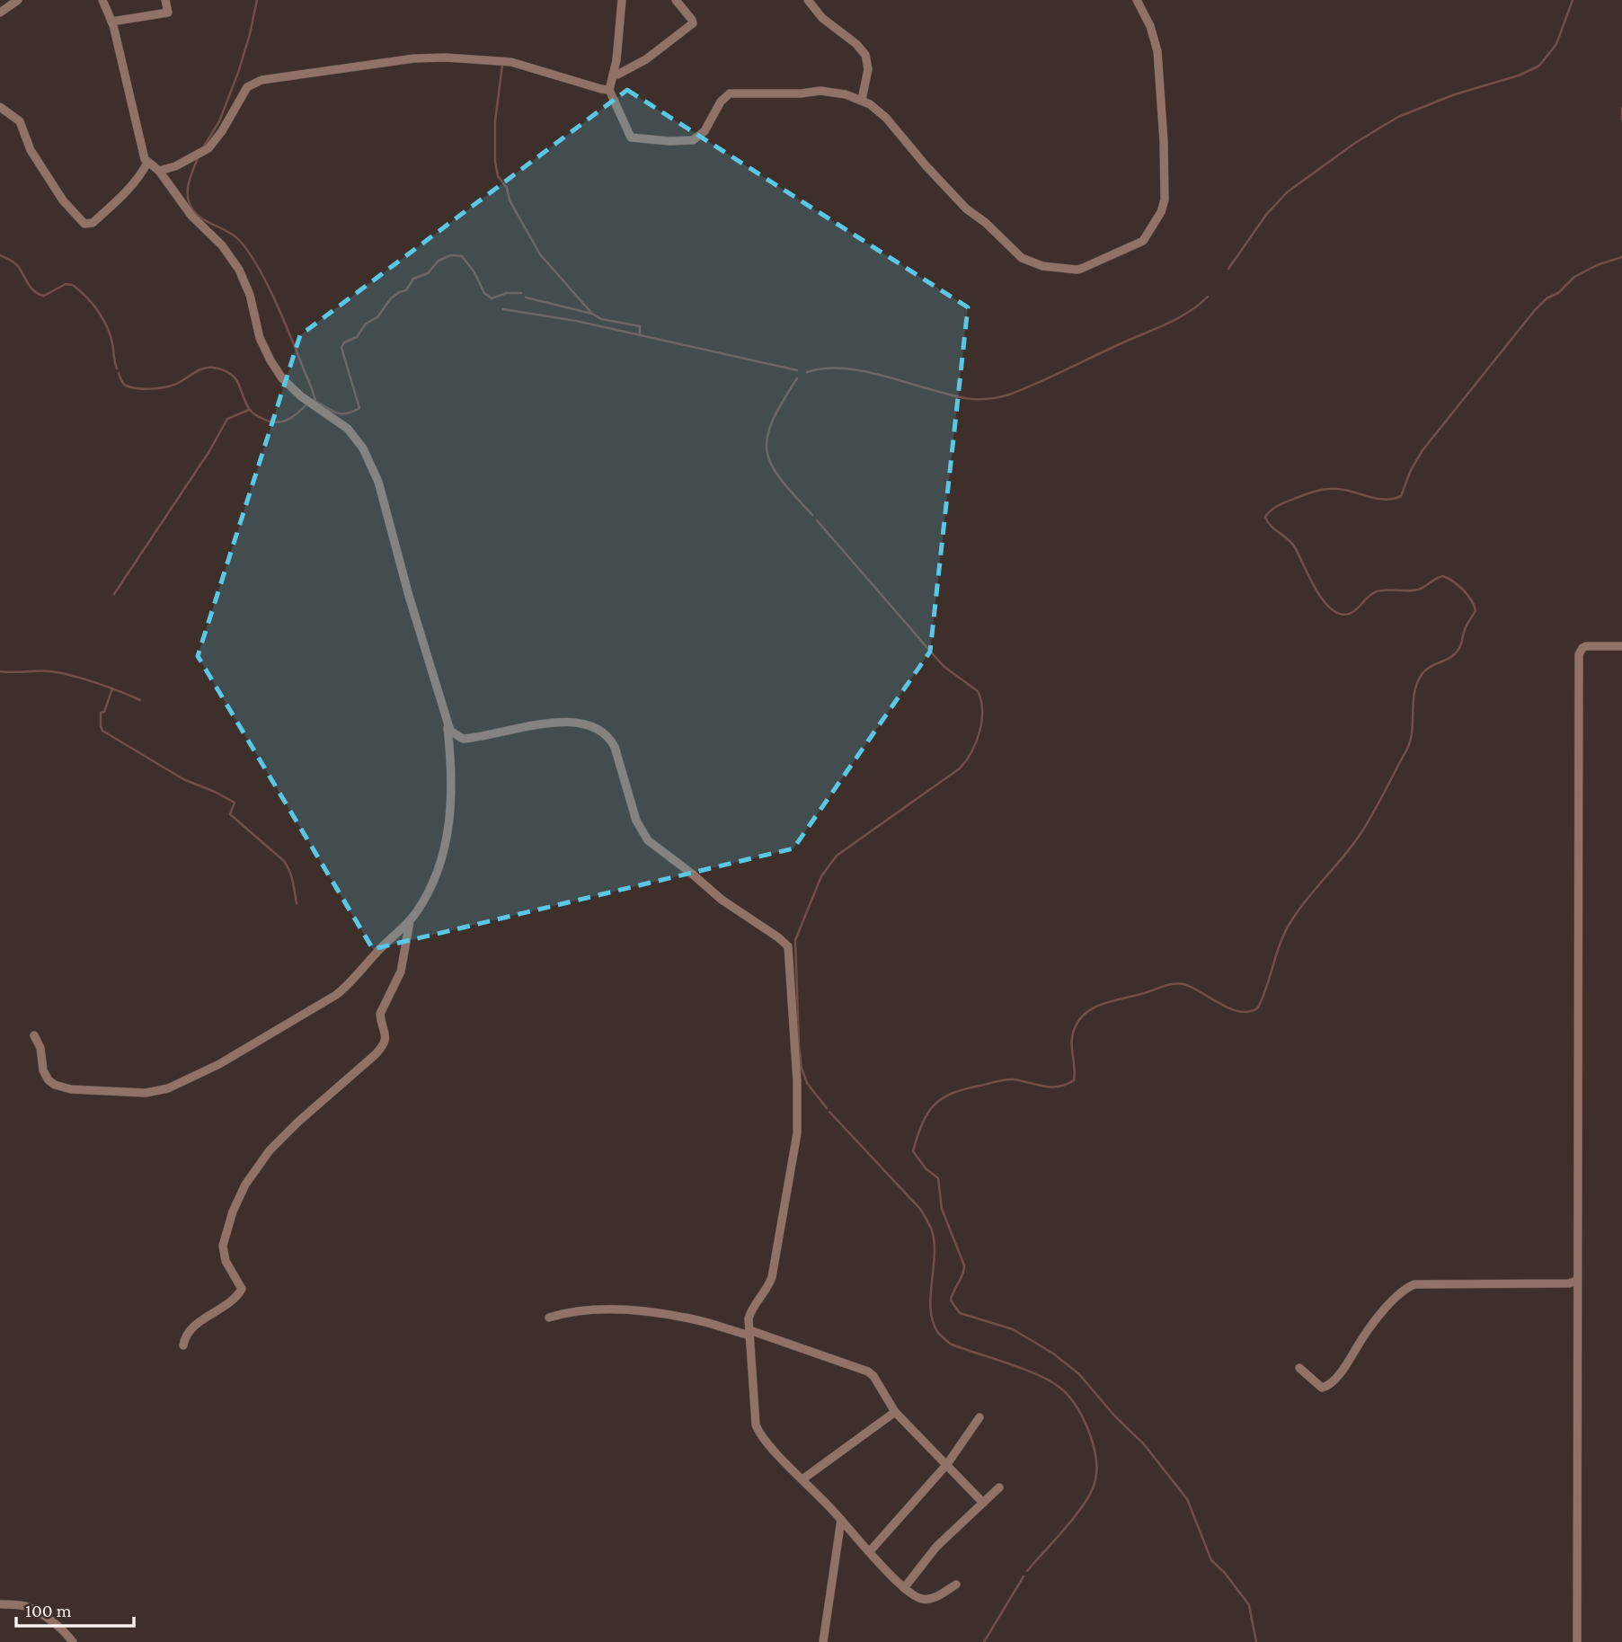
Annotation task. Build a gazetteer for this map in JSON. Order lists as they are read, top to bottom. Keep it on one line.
{"scale_bar":"100 m"}
